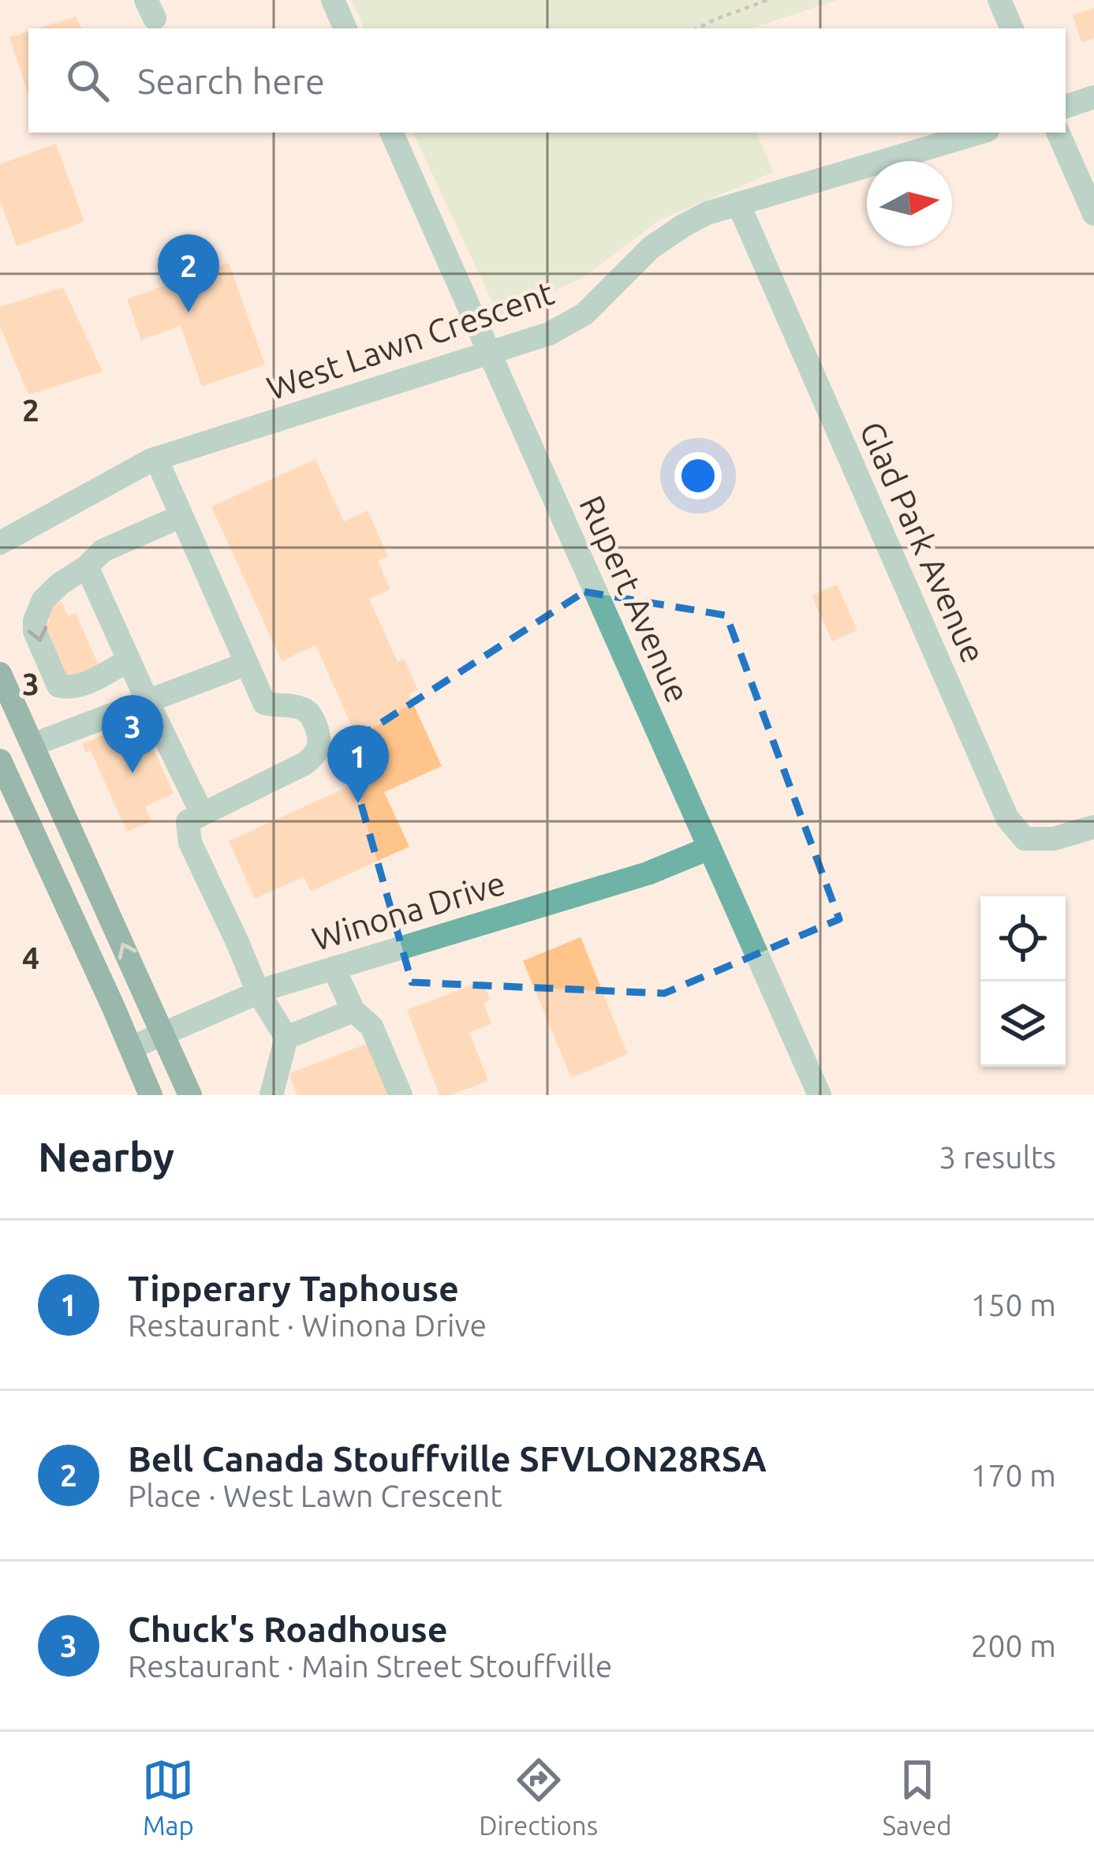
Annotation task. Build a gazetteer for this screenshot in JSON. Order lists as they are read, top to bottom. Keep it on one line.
{"streets":{"street":["West Lawn Crescent","Glad Park Avenue","Rupert Avenue","Winona Drive"]},"crossings":[["West Lawn Crescent","Glad Park Avenue"],["West Lawn Crescent","Rupert Avenue"],["Rupert Avenue","Winona Drive"]],"north":"right","page":{"search":"Search here","pins":["2","3","1"],"heading":["Nearby","3 results"],"list":[{"mark":"1","name":"Tipperary Taphouse","note":"Restaurant · Winona Drive","value":"150 m"},{"mark":"2","name":"Bell Canada Stouffville SFVLON28RSA","note":"Place · West Lawn Crescent","value":"170 m"},{"mark":"3","name":"Chuck's Roadhouse","note":"Restaurant · Main Street Stouffville","value":"200 m"}],"nav":["Map","Directions","Saved"]},"grid":{"rows":["2","3","4"]}}
